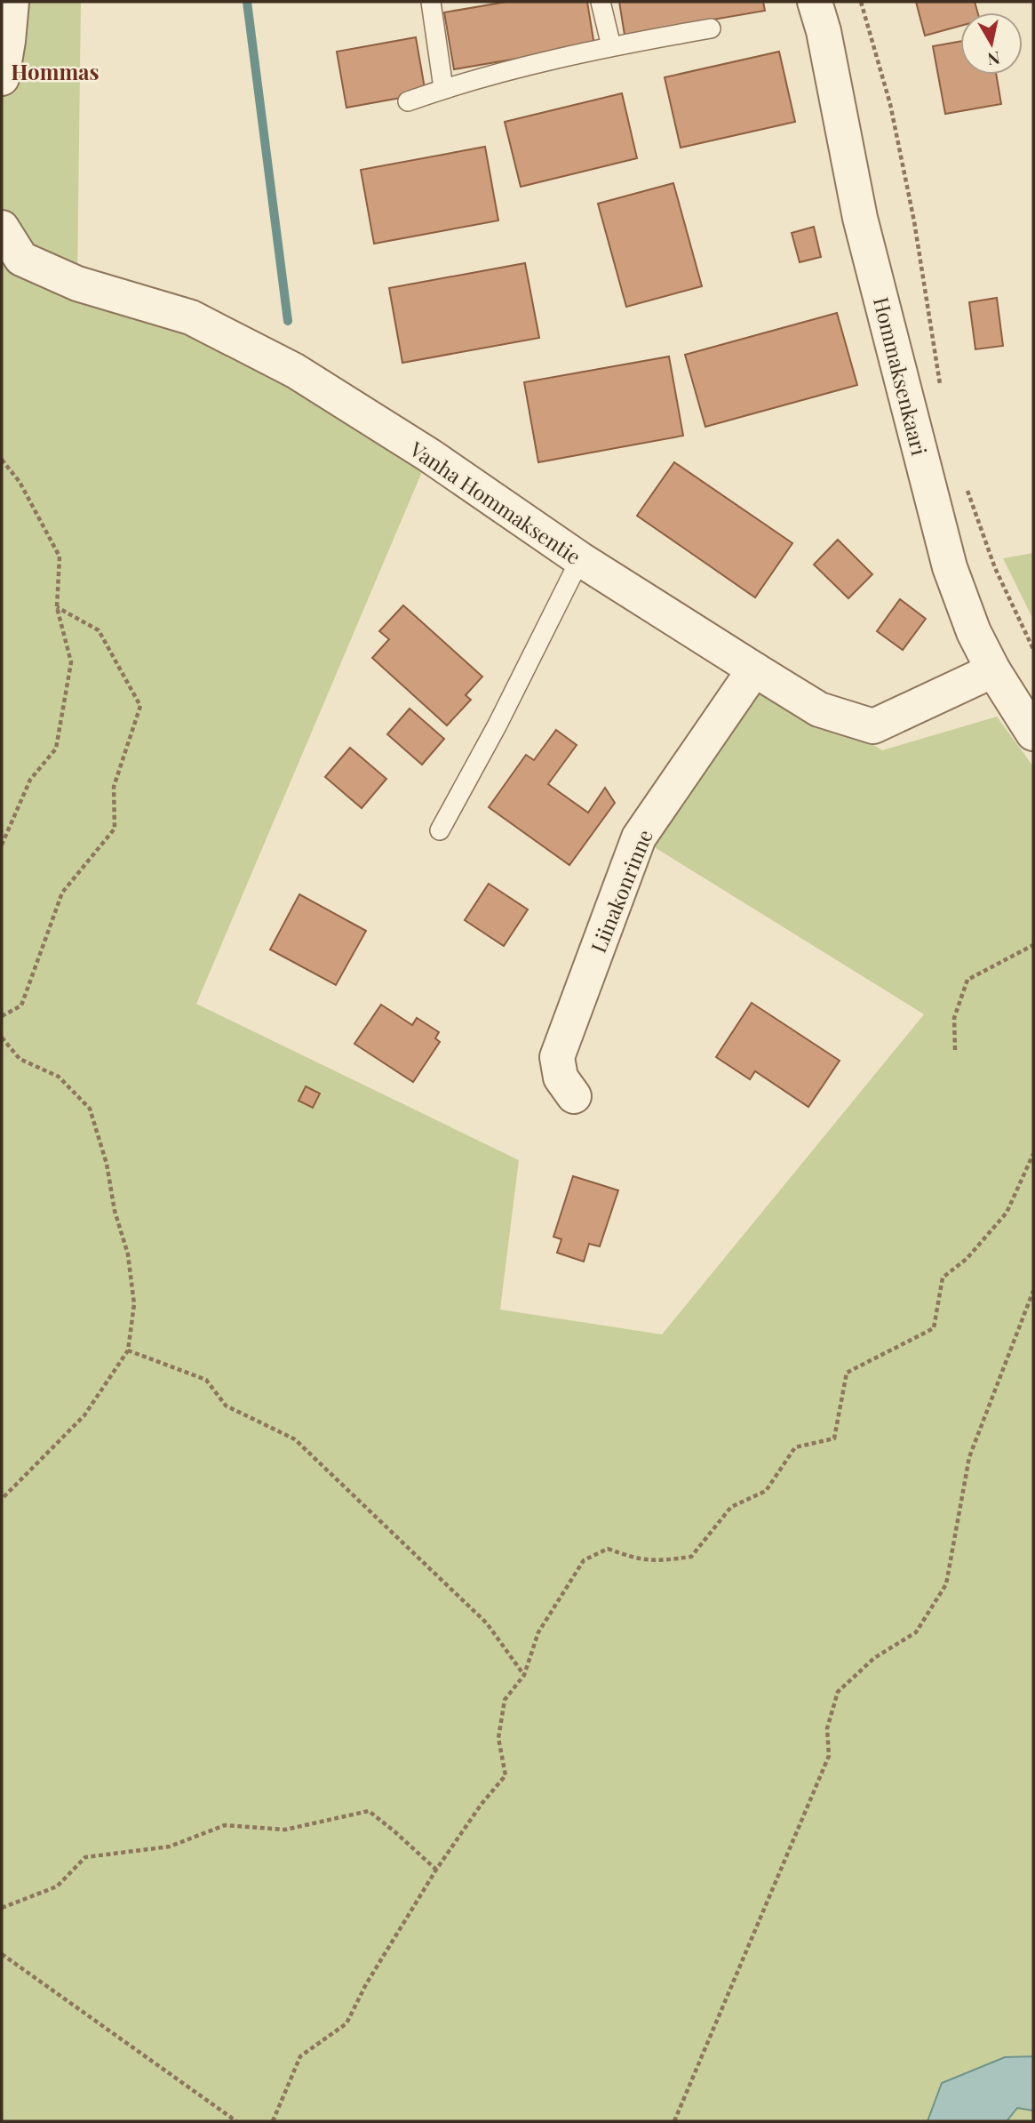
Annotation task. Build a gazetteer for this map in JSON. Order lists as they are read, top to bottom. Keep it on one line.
{"streets":{"street":["Hommaksenkaari","Vanha Hommaksentie","Liinakonrinne"]},"crossings":[["Hommaksenkaari","Vanha Hommaksentie"],["Vanha Hommaksentie","Liinakonrinne"]],"districts":["Hommas"],"north":"bottom"}
